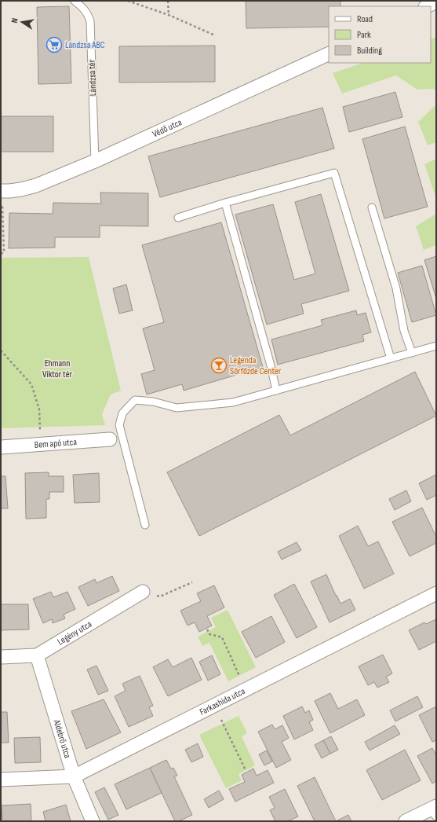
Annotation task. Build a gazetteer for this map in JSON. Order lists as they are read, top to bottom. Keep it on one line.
{"streets":{"street":["Védő utca","Bem apó utca","Legény utca","Farkashida utca","Aldebrő utca"],"lane":["Lándzsa tér"]},"crossings":[["Lándzsa tér","Védő utca"],["Legény utca","Aldebrő utca"],["Farkashida utca","Aldebrő utca"]],"parks":["Ehmann Viktor tér"],"places":{"supermarket":["Lándzsa ABC"],"bar":["Legenda Sörfőzde Center"]},"legend":["Road","Park","Building"],"north":"left"}
